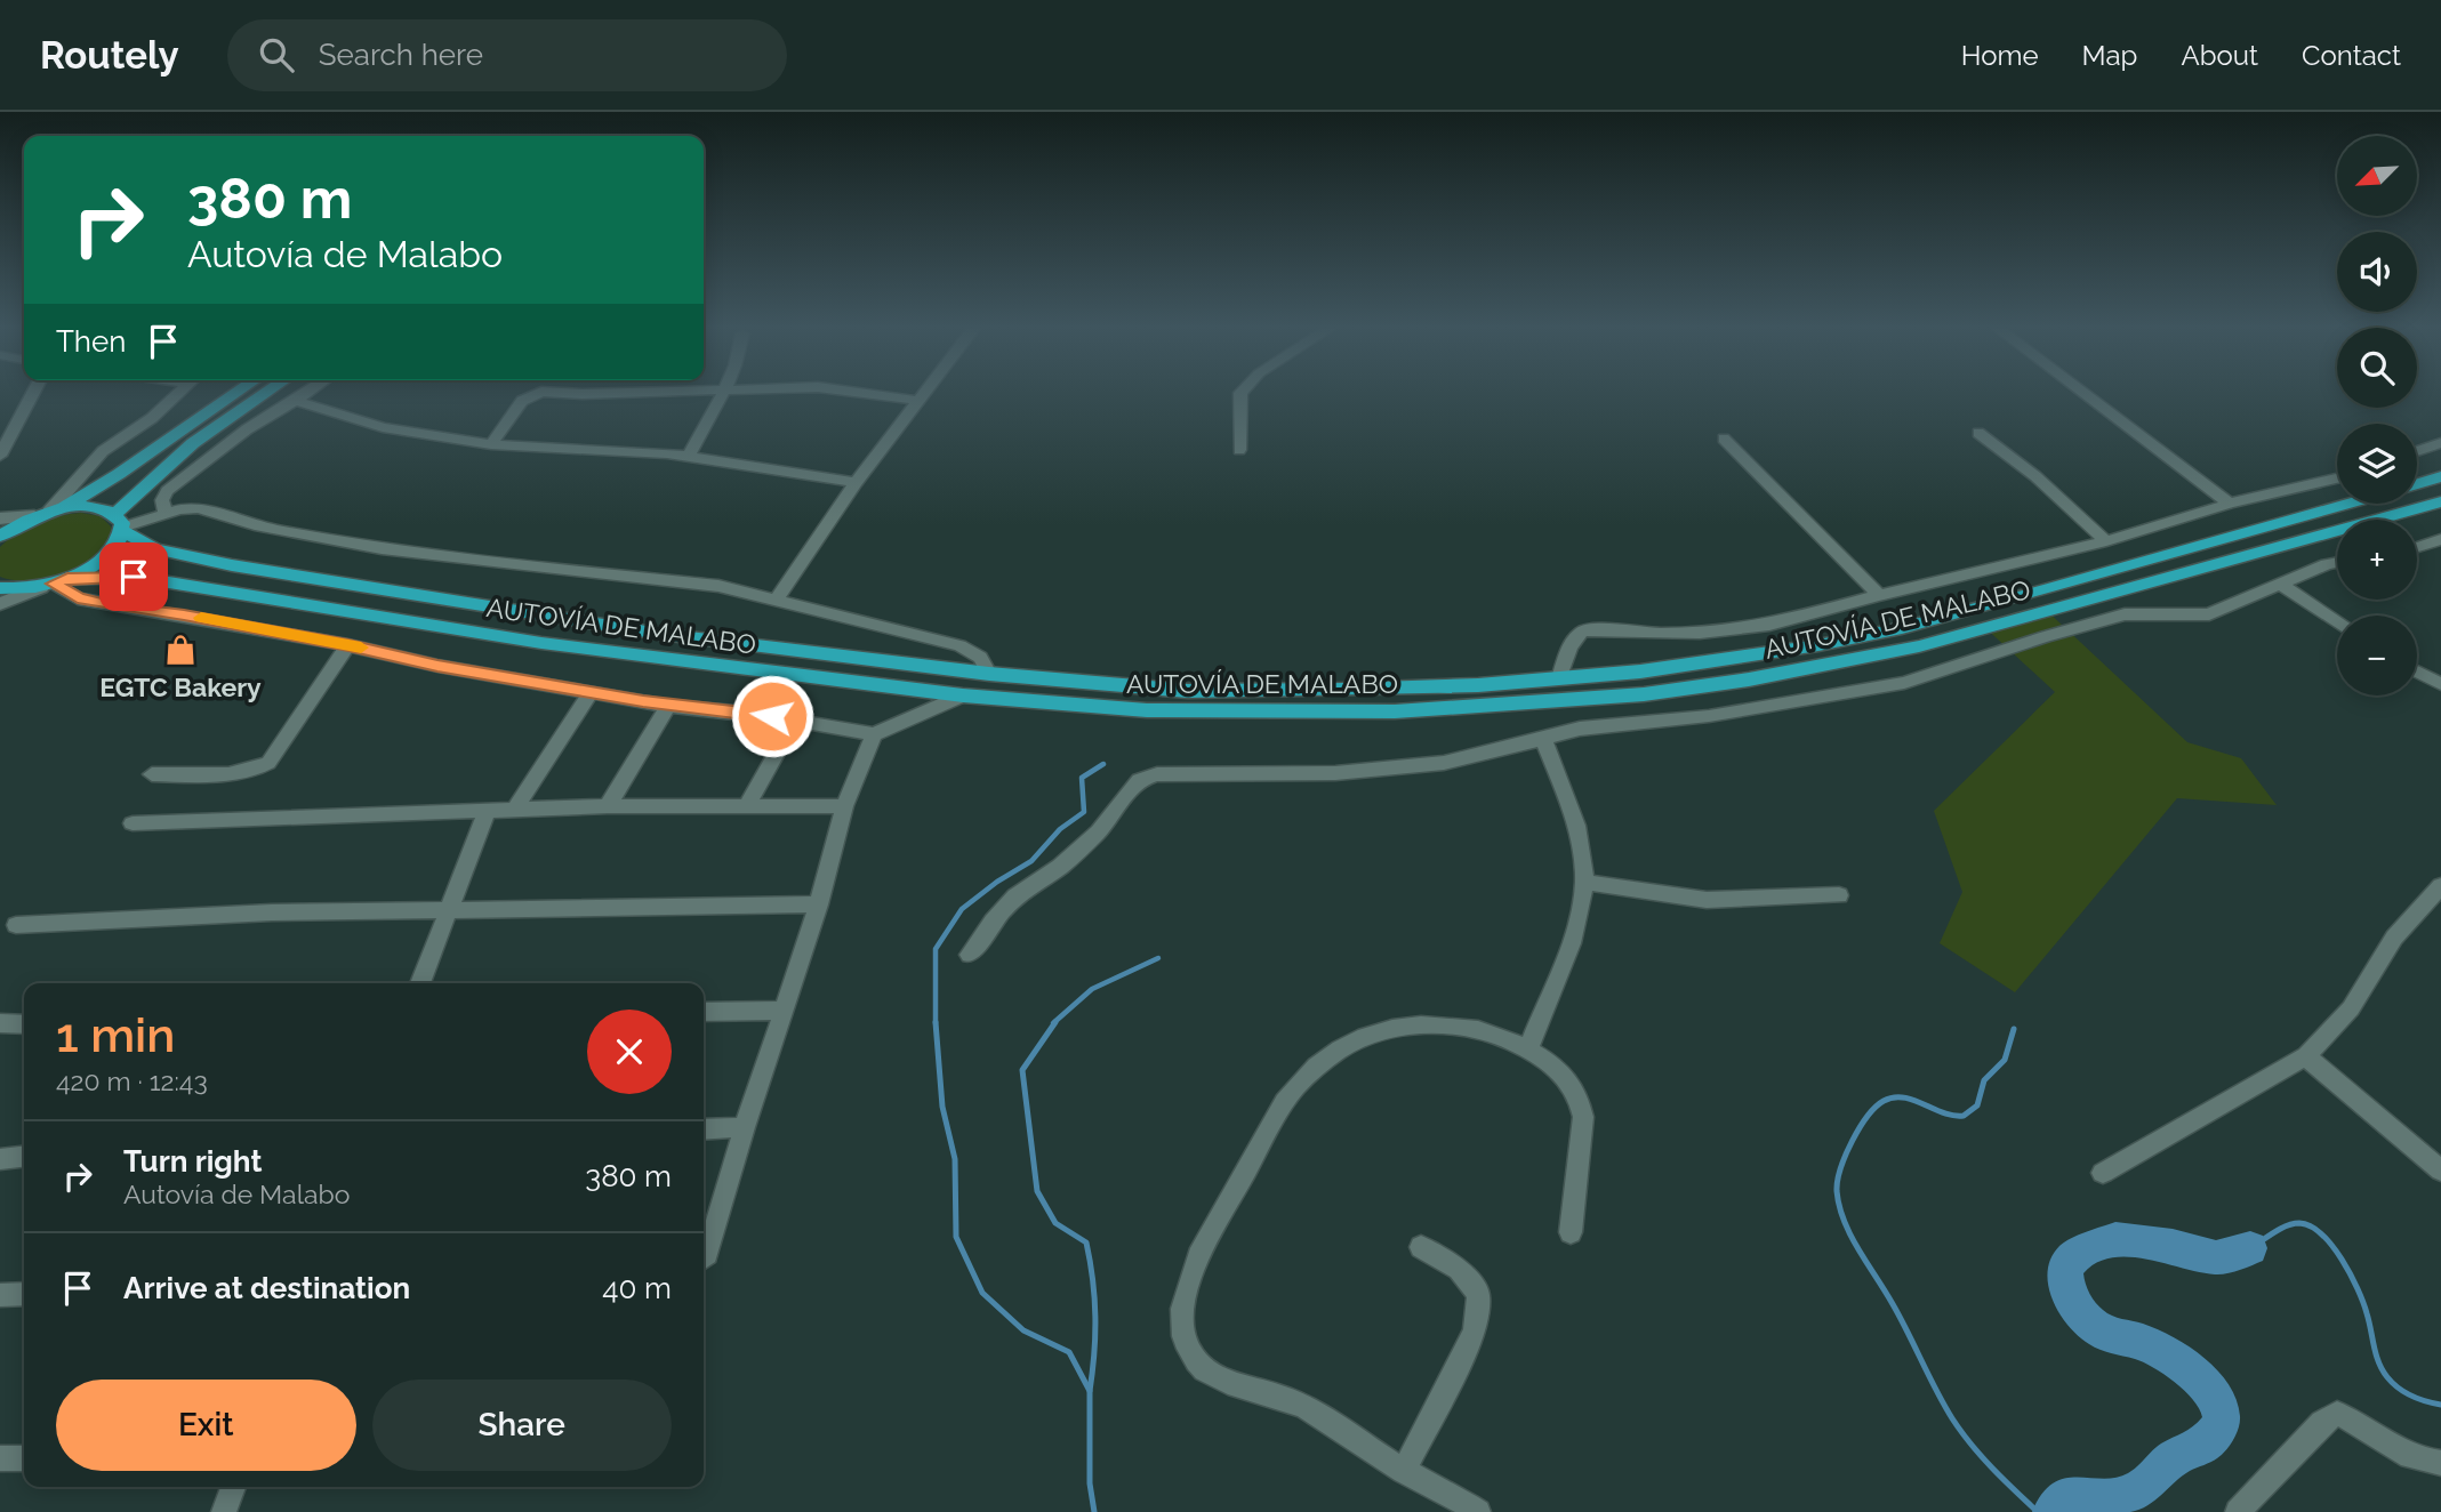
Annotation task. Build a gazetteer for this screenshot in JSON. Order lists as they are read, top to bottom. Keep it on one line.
{"streets":{"main road":["AUTOVÍA DE MALABO"]},"places":{"shop":["EGTC Bakery"]},"north":"bottom left","page":{"header":"Routely","search":"Search here","nav":["Home","Map","About","Contact"],"map_buttons":["+","−"],"turn":["380 m","Autovía de Malabo"],"then":"Then","heading":["1 min","420 m · 12:43"],"list":[{"name":"Turn right","note":"Autovía de Malabo","value":"380 m"},{"name":"Arrive at destination","value":"40 m"}],"buttons":["Exit","Share"]}}
